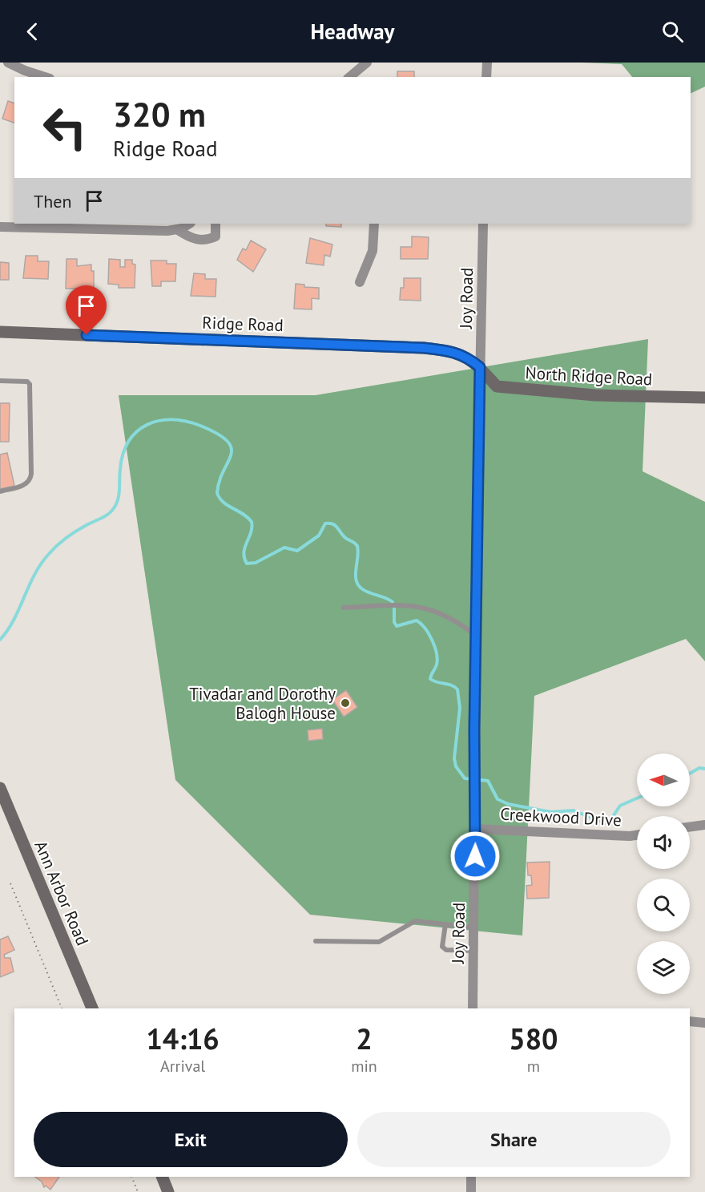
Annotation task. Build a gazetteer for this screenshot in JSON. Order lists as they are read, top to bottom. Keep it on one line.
{"streets":{"street":["Joy Road","Ridge Road","North Ridge Road","Creekwood Drive","Ann Arbor Road"]},"crossings":[["Joy Road","Ridge Road"],["Joy Road","North Ridge Road"],["Joy Road","Creekwood Drive"],["Ridge Road","North Ridge Road"]],"places":["Tivadar and Dorothy Balogh House"],"north":"left","page":{"header":"Headway","turn":["320 m","Ridge Road"],"then":"Then","eta":["14:16","Arrival","2","min","580","m"],"buttons":["Exit","Share"]}}
